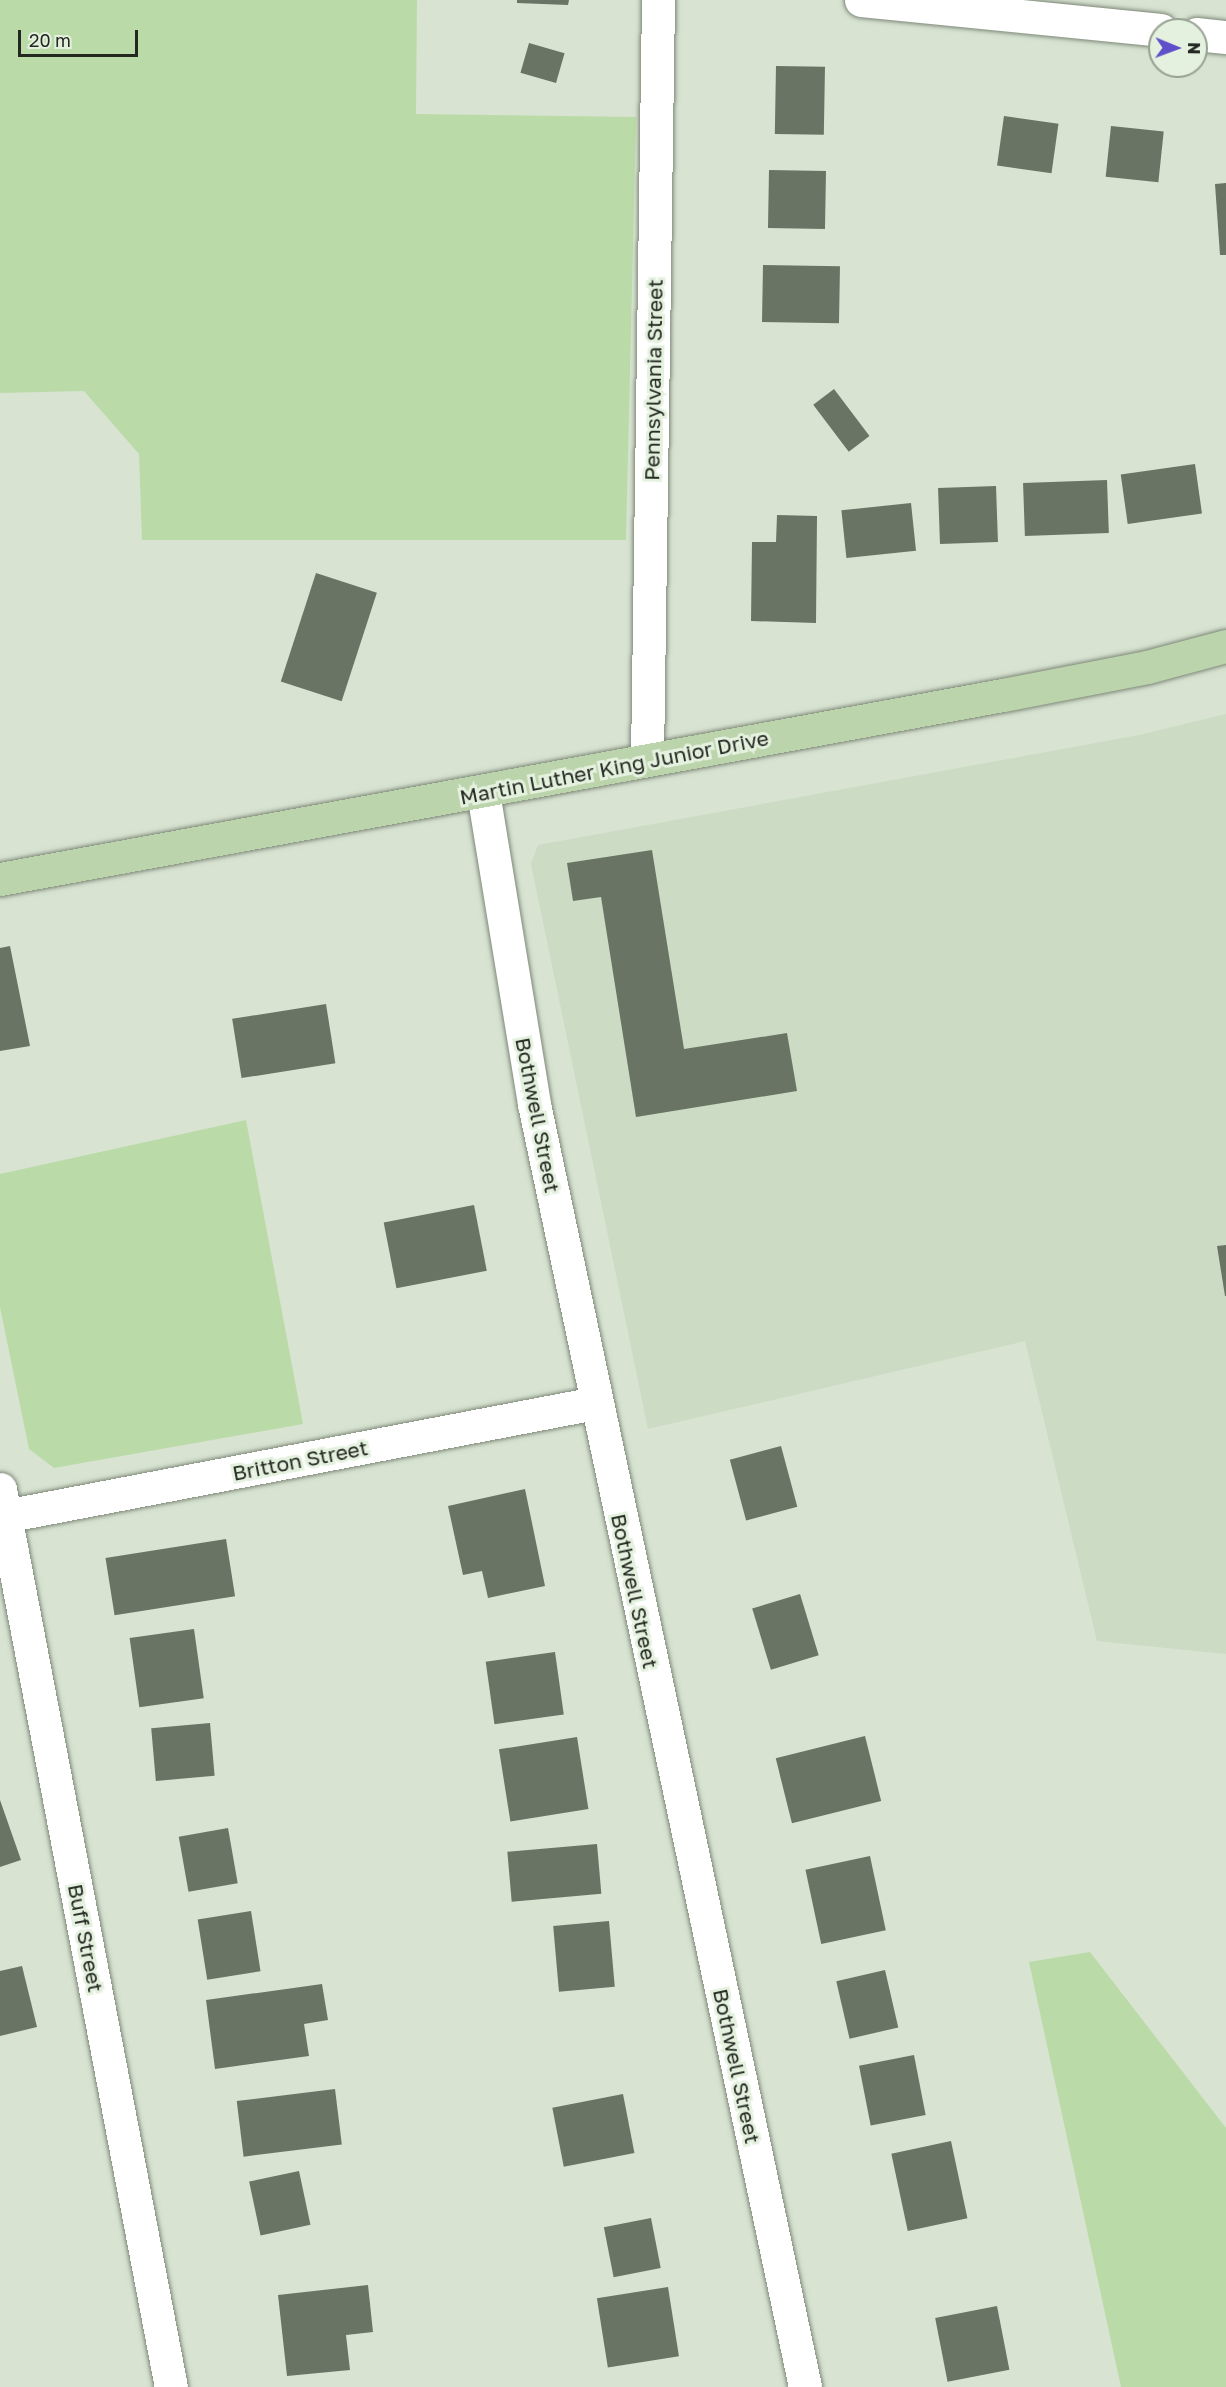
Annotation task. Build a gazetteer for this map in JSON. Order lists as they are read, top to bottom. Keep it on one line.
{"streets":{"main road":["Martin Luther King Junior Drive"],"street":["Pennsylvania Street","Bothwell Street","Britton Street","Buff Street"]},"crossings":[["Pennsylvania Street","Martin Luther King Junior Drive"],["Martin Luther King Junior Drive","Bothwell Street"],["Bothwell Street","Britton Street"],["Britton Street","Buff Street"]],"scale_bar":"20 m","north":"right"}
